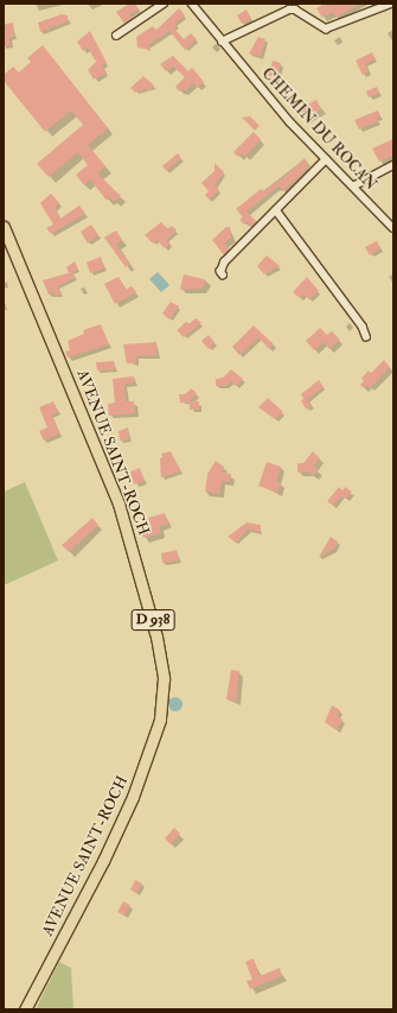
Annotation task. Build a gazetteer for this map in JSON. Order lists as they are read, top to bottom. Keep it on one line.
{"streets":{"main road":["AVENUE SAINT-ROCH","D 938"],"street":["CHEMIN DU ROCAN"]}}
